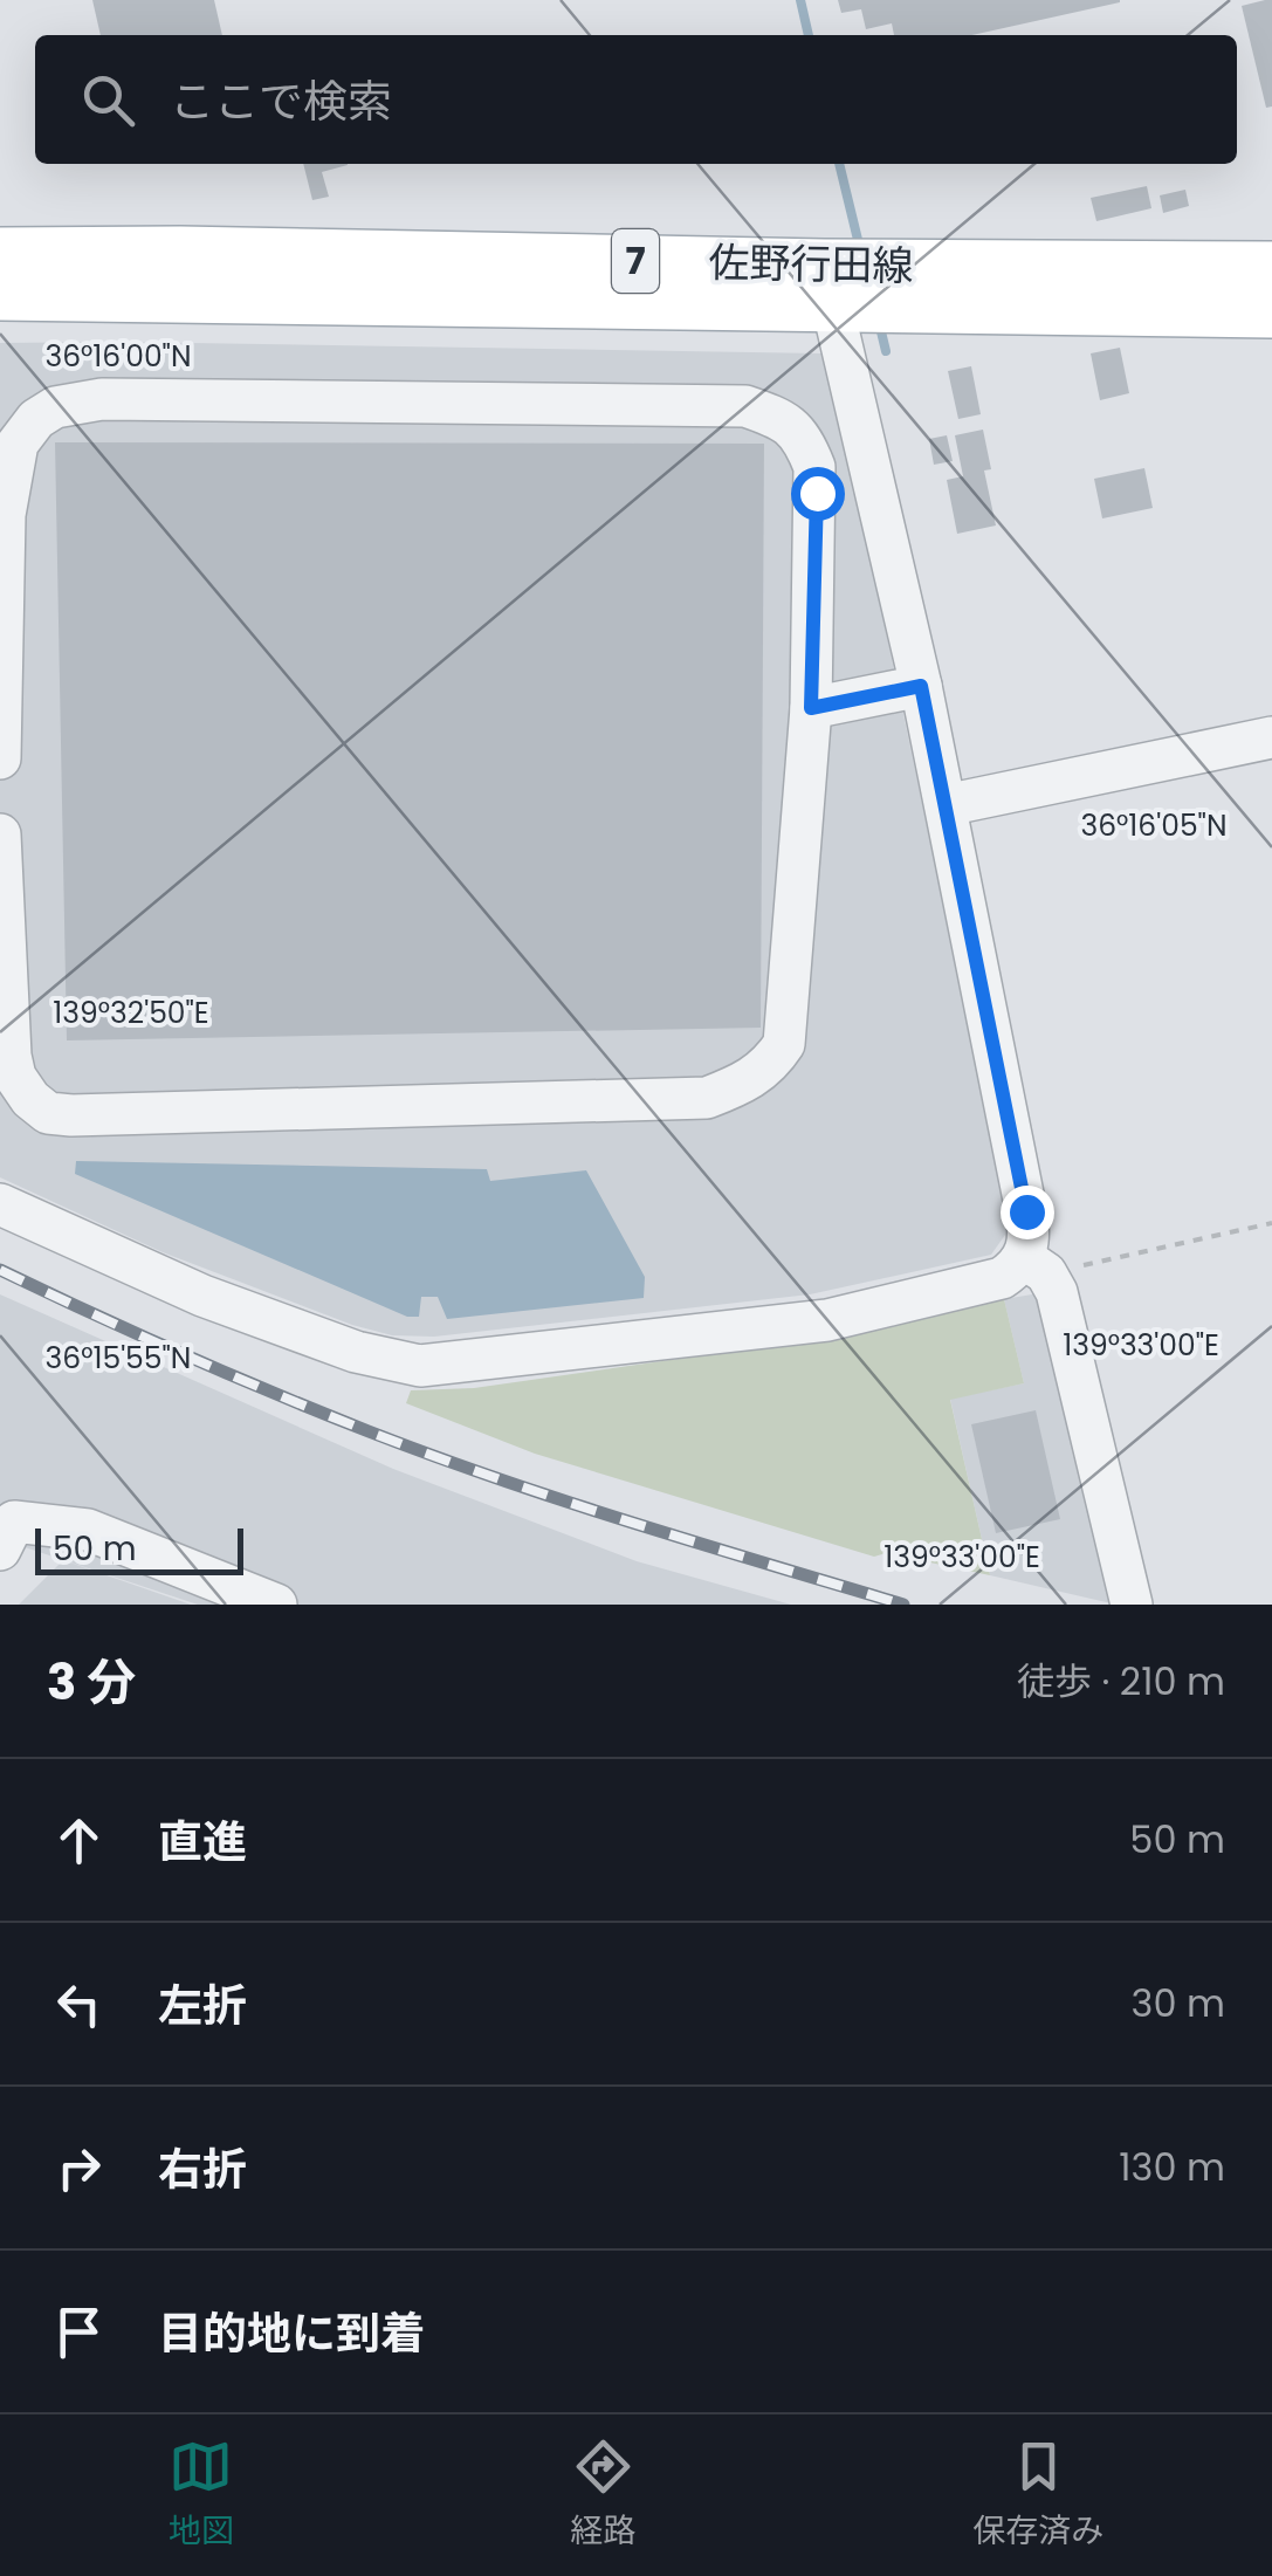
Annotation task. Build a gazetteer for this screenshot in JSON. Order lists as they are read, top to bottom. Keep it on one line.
{"streets":{"main road":["7","佐野行田線"]},"scale_bar":"50 m","page":{"search":"ここで検索","scale":"50 m","heading":["3 分","徒歩 · 210 m"],"list":[["直進","50 m"],["左折","30 m"],["右折","130 m"],"目的地に到着"],"nav":["地図","経路","保存済み"]},"coordinates":["36°16'00\"N","36°16'05\"N","139°32'50\"E","139°33'00\"E","36°15'55\"N"]}
